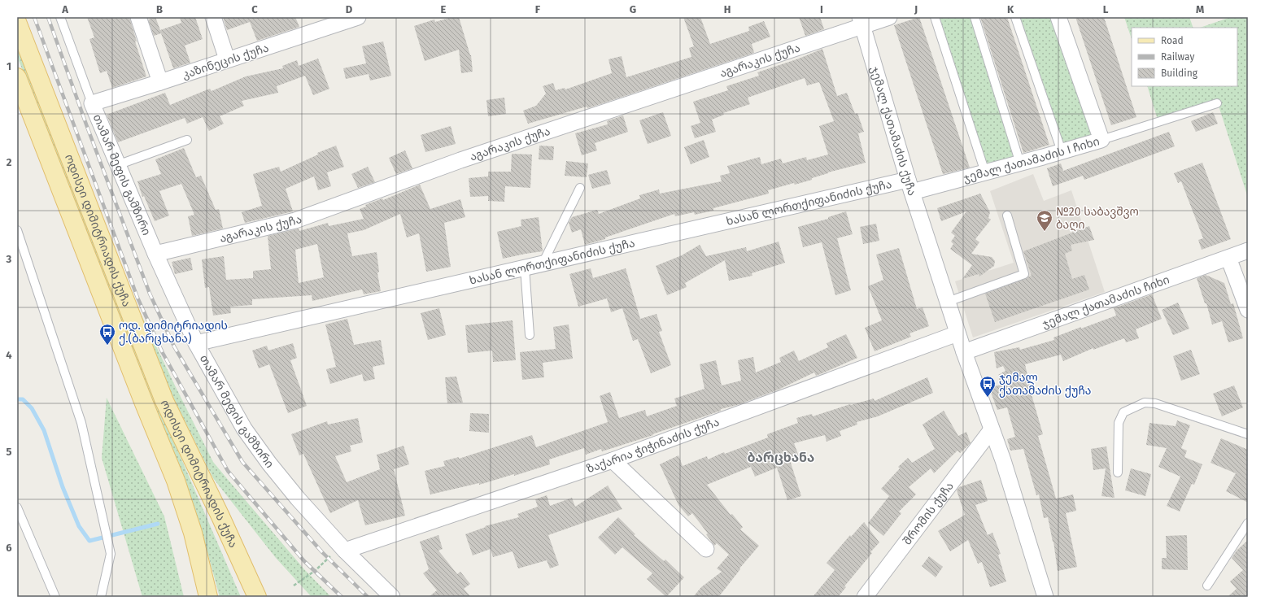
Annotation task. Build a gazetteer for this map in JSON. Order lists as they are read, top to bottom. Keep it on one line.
{"streets":{"main road":["ოდისეი დიმიტრიადის ქუჩა"],"street":["აგარაკის ქუჩა","კაზინეცის ქუჩა","ჯემალ ქათამაძის ქუჩა","ჯემალ ქათამაძის I ჩიხი","თამარ მეფის გამზირი","ხასან ლორთქიფანიძის ქუჩა","ჯემალ ქათამაძის ჩიხი","ზაქარია ჭიჭინაძის ქუჩა","შრომის ქუჩა"]},"crossings":[["აგარაკის ქუჩა","ჯემალ ქათამაძის ქუჩა"],["აგარაკის ქუჩა","თამარ მეფის გამზირი"],["კაზინეცის ქუჩა","თამარ მეფის გამზირი"],["ჯემალ ქათამაძის ქუჩა","ჯემალ ქათამაძის I ჩიხი"],["ჯემალ ქათამაძის ქუჩა","ხასან ლორთქიფანიძის ქუჩა"],["ჯემალ ქათამაძის ქუჩა","ჯემალ ქათამაძის ჩიხი"],["ჯემალ ქათამაძის ქუჩა","ზაქარია ჭიჭინაძის ქუჩა"],["ჯემალ ქათამაძის ქუჩა","შრომის ქუჩა"],["ჯემალ ქათამაძის I ჩიხი","ხასან ლორთქიფანიძის ქუჩა"],["თამარ მეფის გამზირი","ხასან ლორთქიფანიძის ქუჩა"],["თამარ მეფის გამზირი","ზაქარია ჭიჭინაძის ქუჩა"]],"districts":["ბარცხანა"],"places":{"school or university":["№20 საბავშვო ბაღი"],"bus stop":["ოდ. დიმიტრიადის ქ.(ბარცხანა)","ჯემალ ქათამაძის ქუჩა"]},"legend":["Road","Railway","Building"],"grid":{"columns":["A","B","C","D","E","F","G","H","I","J","K","L","M"],"rows":["1","2","3","4","5","6"]}}
